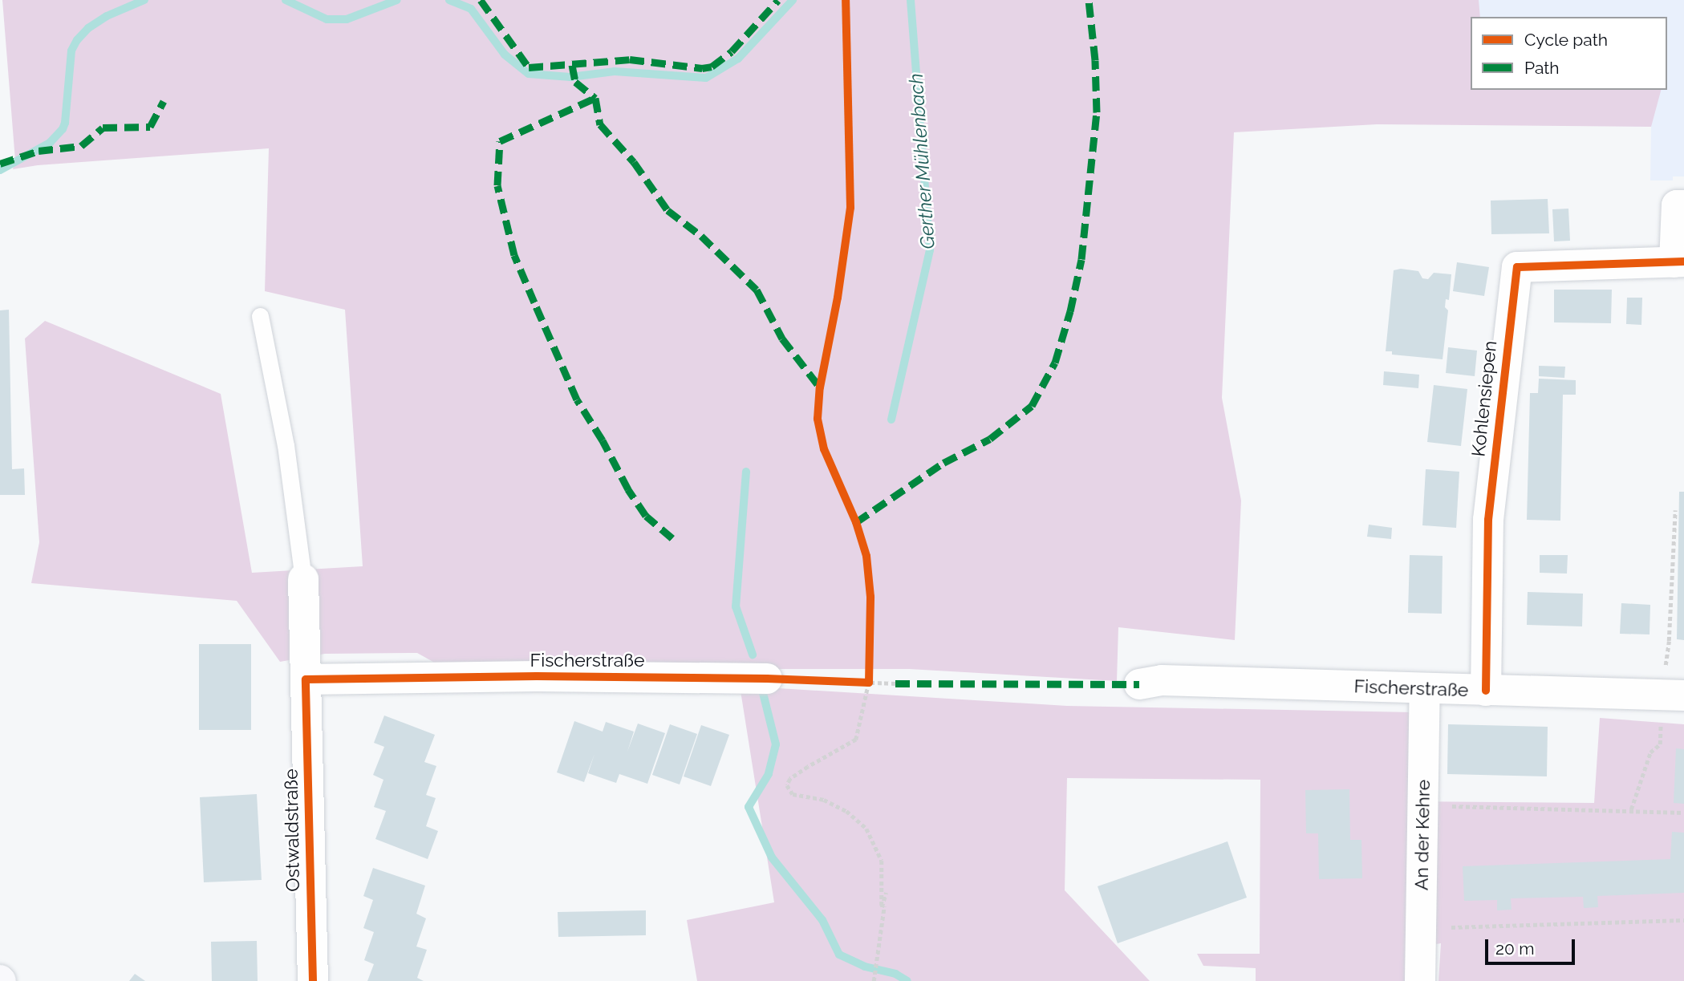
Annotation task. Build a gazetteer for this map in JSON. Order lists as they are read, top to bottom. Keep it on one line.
{"streets":{"street":["Kohlensiepen","Fischerstraße","Ostwaldstraße","An der Kehre"]},"crossings":[["Kohlensiepen","Fischerstraße"],["Fischerstraße","Ostwaldstraße"],["Fischerstraße","An der Kehre"]],"water":["Gerther Mühlenbach"],"legend":["Cycle path","Path"],"scale_bar":"20 m"}
